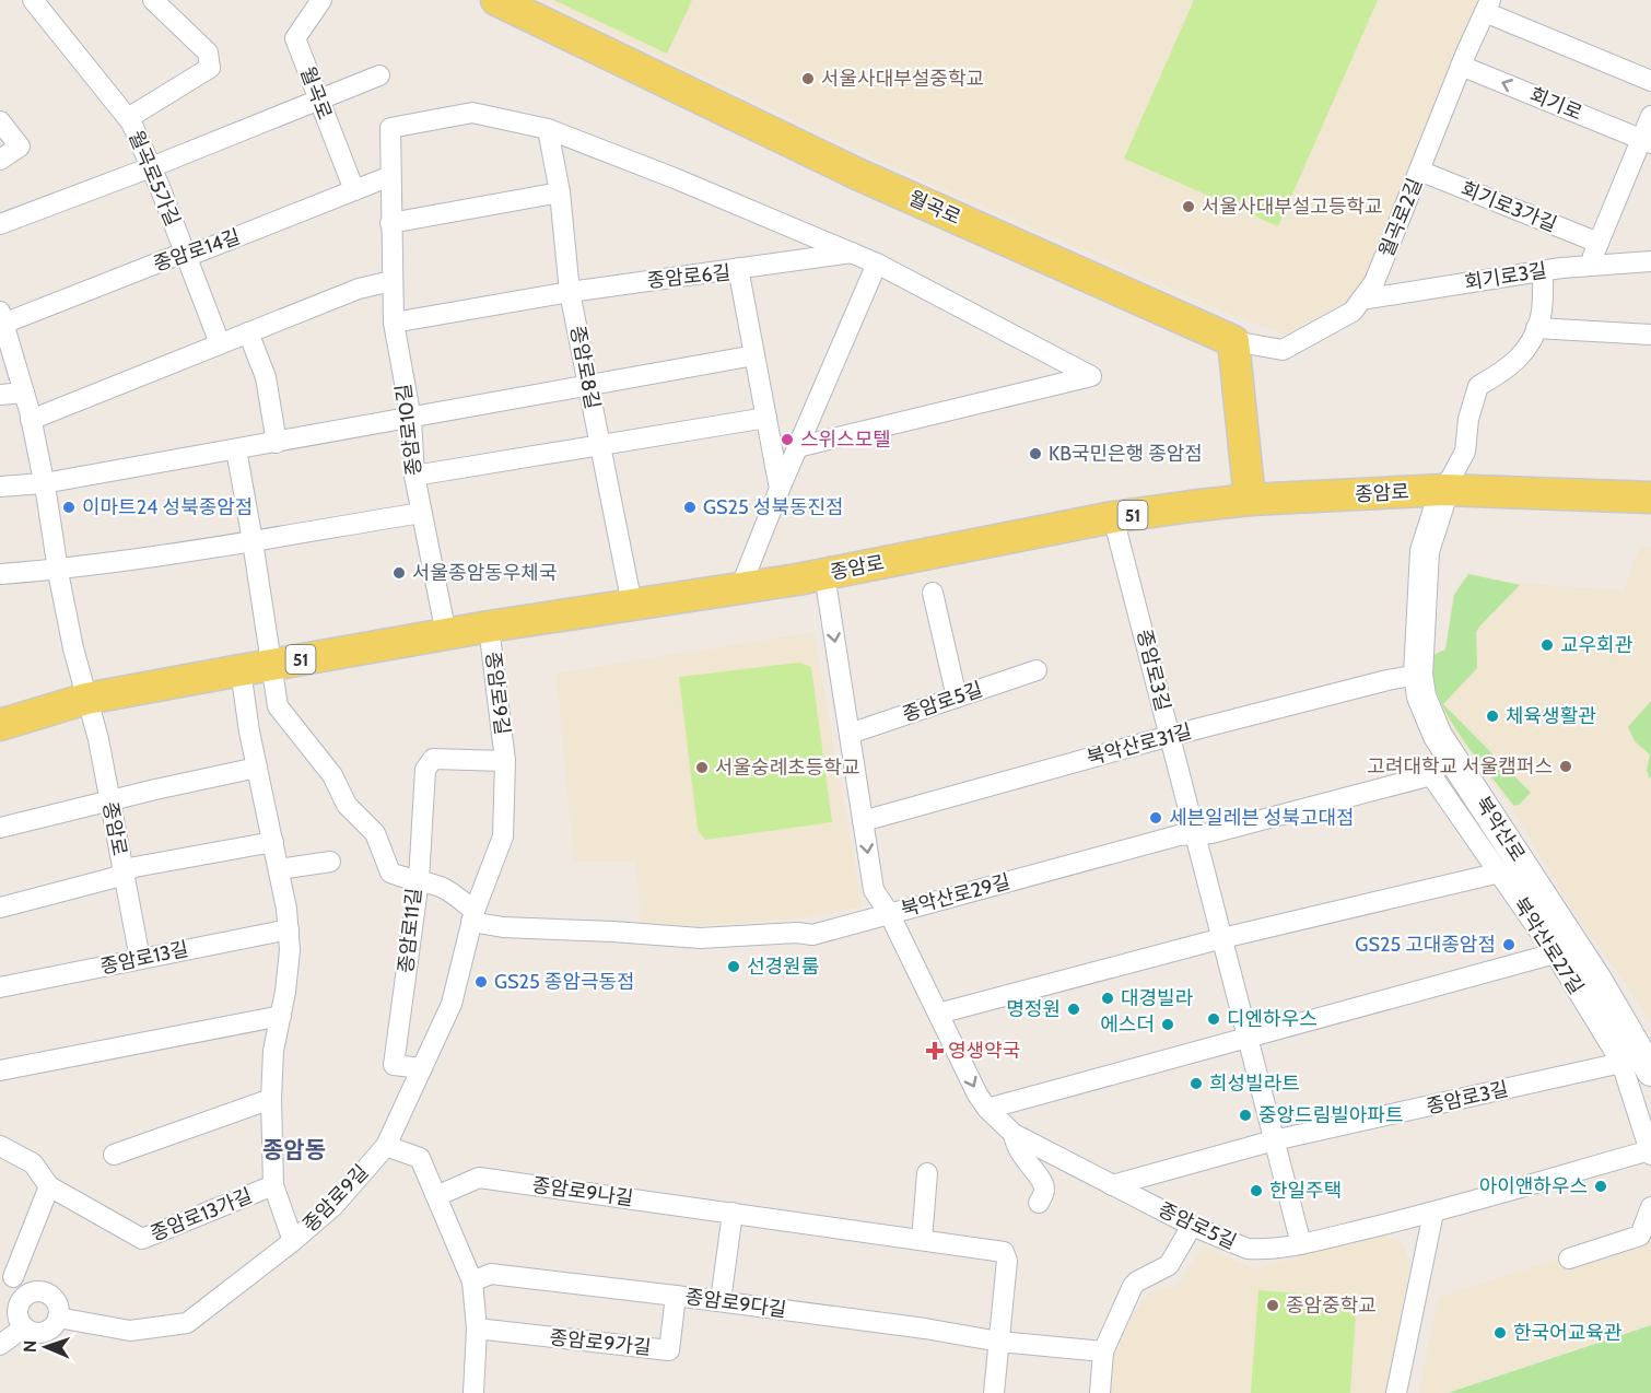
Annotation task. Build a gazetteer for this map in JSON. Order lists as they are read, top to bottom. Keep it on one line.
{"streets":{"main road":["월곡로","종암로","51"],"street":["회기로","월곡로5가길","회기로3가길","월곡로2길","종암로14길","종암로6길","회기로3길","종암로8길","종암로10길","종암로3길","종암로9길","종암로5길","북악산로31길","북악산로","북악산로29길","종암로11길","북악산로27길","종암로13길","종암로9나길","종암로13가길","종암로9다길","종암로9가길"]},"crossings":[["월곡로","월곡로2길"],["월곡로","종암로14길"],["회기로","월곡로2길"],["월곡로5가길","종암로14길"],["회기로3가길","월곡로2길"],["월곡로2길","회기로3길"],["종암로14길","종암로10길"],["종암로14길","종암로"],["종암로6길","종암로8길"],["종암로6길","종암로10길"],["종암로8길","종암로10길"],["종암로8길","종암로"],["종암로10길","종암로"],["종암로","종암로3길"],["종암로","종암로9길"],["종암로","종암로5길"],["종암로","북악산로"],["종암로","종암로11길"],["종암로","종암로13길"],["종암로3길","종암로5길"],["종암로3길","북악산로31길"],["종암로3길","북악산로29길"],["종암로3길","북악산로27길"],["종암로9길","북악산로29길"],["종암로9길","종암로11길"],["종암로5길","북악산로31길"],["종암로5길","북악산로29길"],["종암로5길","북악산로27길"],["북악산로31길","북악산로"],["북악산로29길","북악산로27길"],["종암로9나길","종암로9다길"],["종암로9다길","종암로9가길"]],"districts":["종암동"],"places":{"other":["서울사대부설중학교","서울사대부설고등학교","스위스모텔","KB국민은행 종암점","이마트24 성북종암점","GS25 성북동진점","서울종암동우체국","교우회관","체육생활관","고려대학교 서울캠퍼스","서울숭례초등학교","세븐일레븐 성북고대점","GS25 고대종암점","선경원룸","GS25 종암극동점","대경빌라","명정원","디엔하우스","에스더","희성빌라트","중앙드림빌아파트","아이앤하우스","한일주택","종암중학교","한국어교육관"],"health":["영생약국"]},"north":"left"}
